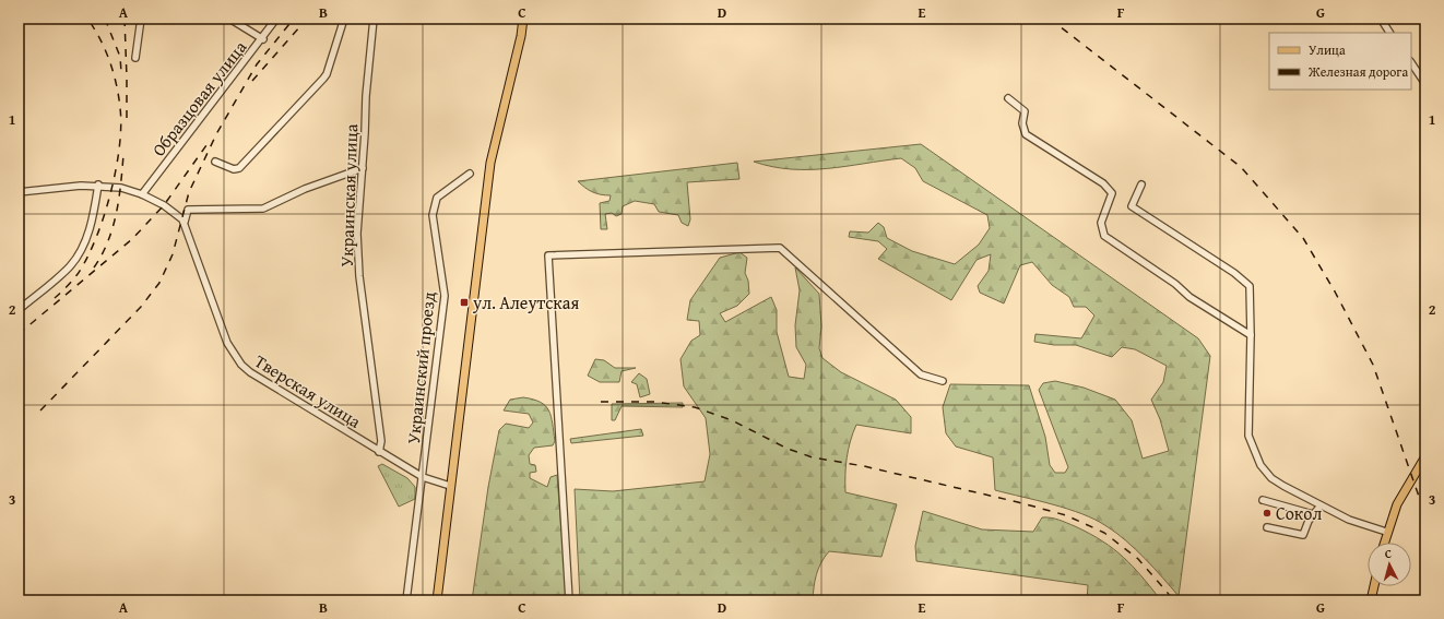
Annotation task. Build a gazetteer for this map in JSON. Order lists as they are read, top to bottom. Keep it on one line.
{"streets":{"street":["Образцовая улица","Украинская улица","Украинский проезд","Тверская улица"]},"crossings":[["Украинская улица","Тверская улица"],["Украинский проезд","Тверская улица"]],"places":{"transit":["ул. Алеутская"],"other":["Сокол"]},"legend":["Улица","Железная дорога"],"north":"top","grid":{"columns":["A","B","C","D","E","F","G"],"rows":["1","2","3"]}}
